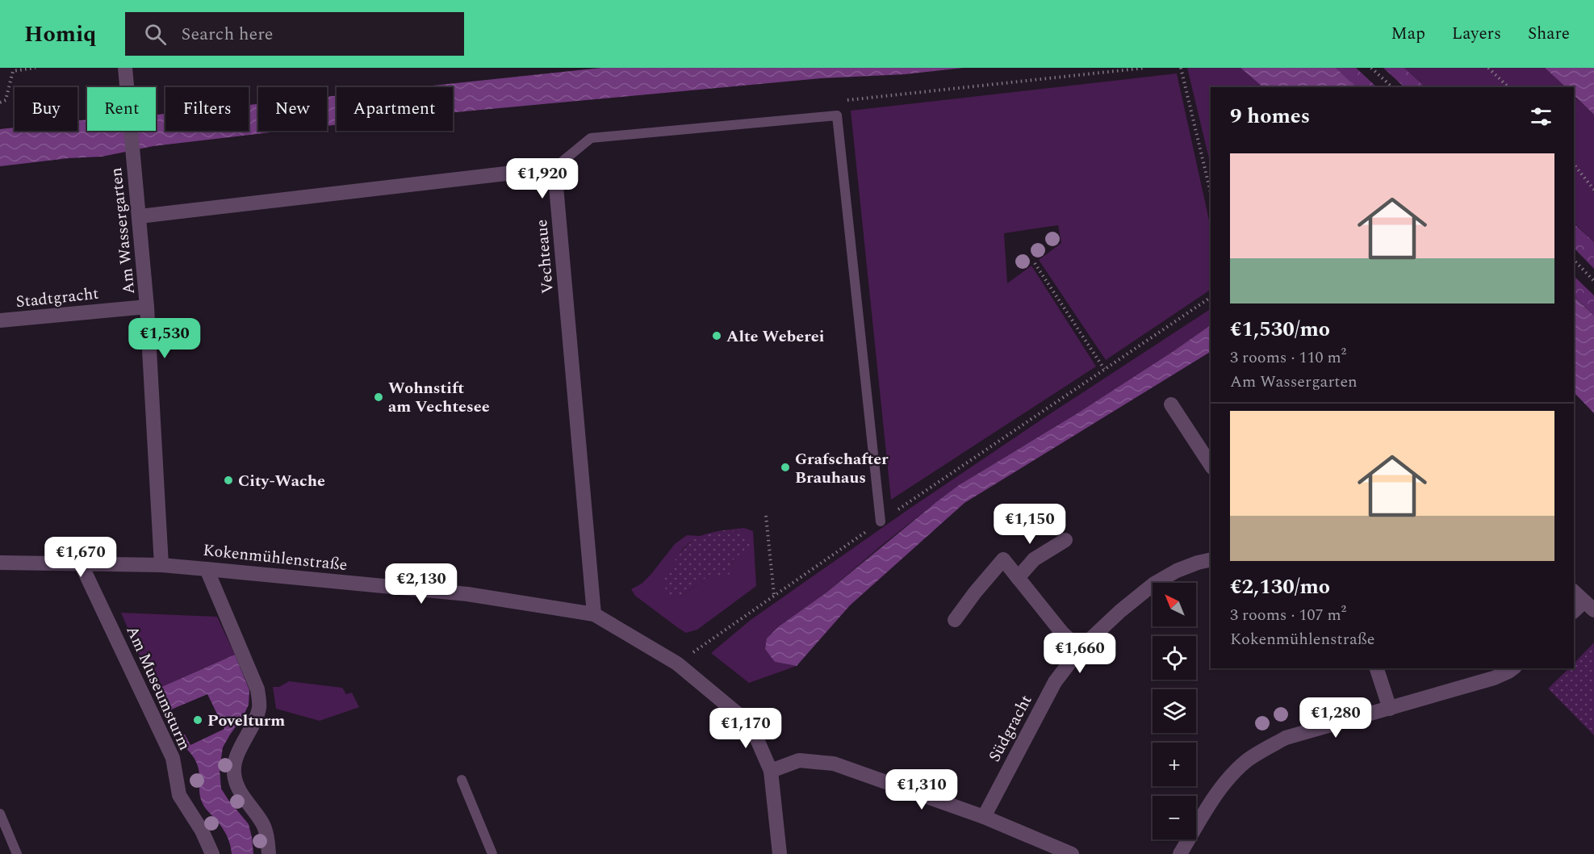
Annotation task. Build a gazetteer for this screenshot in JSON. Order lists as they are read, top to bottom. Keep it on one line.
{"streets":{"street":["Am Wassergarten","Vechteaue","Stadtgracht","Kokenmühlenstraße","Am Museumsturm","Südgracht"]},"crossings":[["Am Wassergarten","Stadtgracht"],["Am Wassergarten","Kokenmühlenstraße"],["Vechteaue","Kokenmühlenstraße"],["Kokenmühlenstraße","Am Museumsturm"]],"places":["Alte Weberei","Wohnstift am Vechtesee","Grafschafter Brauhaus","City-Wache","Povelturm"],"north":"top left","page":{"header":"Homiq","search":"Search here","nav":["Map","Layers","Share"],"chip":["Buy","Rent","Filters","New","Apartment"],"heading":"9 homes","list":[{"name":"€1,530/mo","note":"3 rooms · 110 m² · Am Wassergarten"},{"name":"€2,130/mo","note":"3 rooms · 107 m² · Kokenmühlenstraße"}],"price":["€1,920","€1,530","€1,150","€1,670","€2,130","€1,660","€1,280","€1,170","€1,310"],"map_buttons":["+","−"]}}
